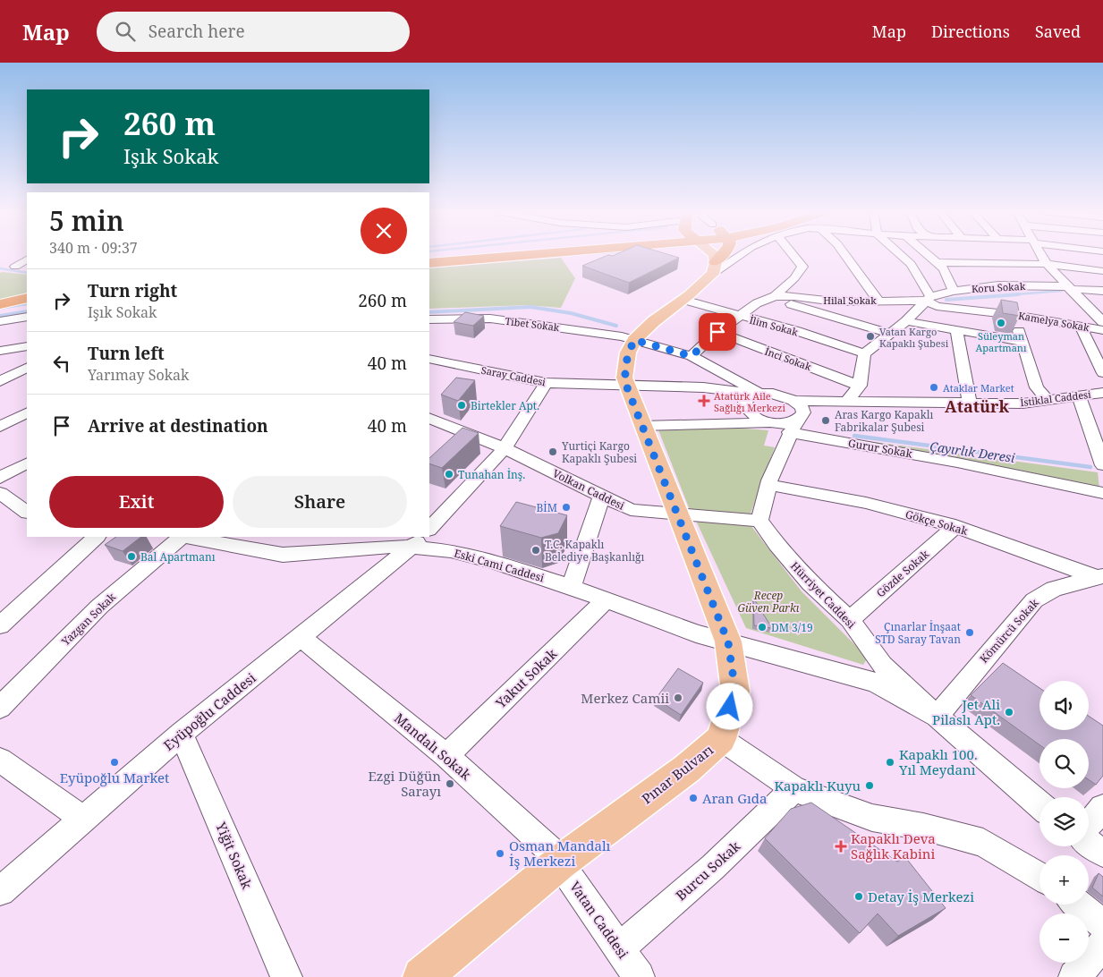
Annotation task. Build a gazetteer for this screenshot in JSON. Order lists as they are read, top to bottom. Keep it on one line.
{"streets":{"main road":["Pınar Bulvarı"],"street":["Koru Sokak","Hilal Sokak","Kamelya Sokak","Tibet Sokak","İlim Sokak","İnci Sokak","Saray Caddesi","İstiklal Caddesi","Gurur Sokak","Volkan Caddesi","Gökçe Sokak","Eski Cami Caddesi","Gözde Sokak","Hürriyet Caddesi","Yazgan Sokak","Kömürcü Sokak","Yakut Sokak","Eyüpoğlu Caddesi","Mandalı Sokak","Yiğit Sokak","Burcu Sokak","Vatan Caddesi"]},"crossings":[["Koru Sokak","Hilal Sokak"],["Koru Sokak","Kamelya Sokak"],["Hilal Sokak","Kamelya Sokak"],["Tibet Sokak","Pınar Bulvarı"],["İlim Sokak","Pınar Bulvarı"],["Saray Caddesi","Pınar Bulvarı"],["Volkan Caddesi","Hürriyet Caddesi"],["Volkan Caddesi","Pınar Bulvarı"],["Gökçe Sokak","Gözde Sokak"],["Gökçe Sokak","Kömürcü Sokak"],["Eski Cami Caddesi","Hürriyet Caddesi"],["Eski Cami Caddesi","Kömürcü Sokak"],["Eski Cami Caddesi","Yakut Sokak"],["Eski Cami Caddesi","Eyüpoğlu Caddesi"],["Eski Cami Caddesi","Pınar Bulvarı"],["Gözde Sokak","Hürriyet Caddesi"],["Hürriyet Caddesi","Kömürcü Sokak"],["Yakut Sokak","Mandalı Sokak"],["Eyüpoğlu Caddesi","Mandalı Sokak"],["Eyüpoğlu Caddesi","Yiğit Sokak"],["Mandalı Sokak","Pınar Bulvarı"],["Mandalı Sokak","Vatan Caddesi"],["Pınar Bulvarı","Vatan Caddesi"],["Burcu Sokak","Vatan Caddesi"]],"districts":["Atatürk"],"water":["Çayırlık Deresi"],"parks":["Recep Güven Parkı"],"places":{"other":["Süleyman Apartmanı","Vatan Kargo Kapaklı Şubesi","Ataklar Market","Birtekler Apt.","Aras Kargo Kapaklı Fabrikalar Şubesi","Yurtiçi Kargo Kapaklı Şubesi","Tunahan İnş.","BİM","T.C. Kapaklı Belediye Başkanlığı","Bal Apartmanı","DM 3/19","Çınarlar İnşaat STD Saray Tavan","Merkez Camii","Jet Ali Pilaslı Apt.","Eyüpoğlu Market","Kapaklı 100. Yıl Meydanı","Ezgi Düğün Sarayı","Kapaklı Kuyu","Aran Gıda","Osman Mandalı İş Merkezi","Detay İş Merkezi"],"health":["Atatürk Aile Sağlığı Merkezi","Kapaklı Deva Sağlık Kabini"]},"page":{"header":"Map","search":"Search here","nav":["Map","Directions","Saved"],"turn":["260 m","Işık Sokak"],"heading":["5 min","340 m · 09:37"],"list":[{"name":"Turn right","note":"Işık Sokak","value":"260 m"},{"name":"Turn left","note":"Yarımay Sokak","value":"40 m"},{"name":"Arrive at destination","value":"40 m"}],"buttons":["Exit","Share"],"map_buttons":["+","−"]}}
